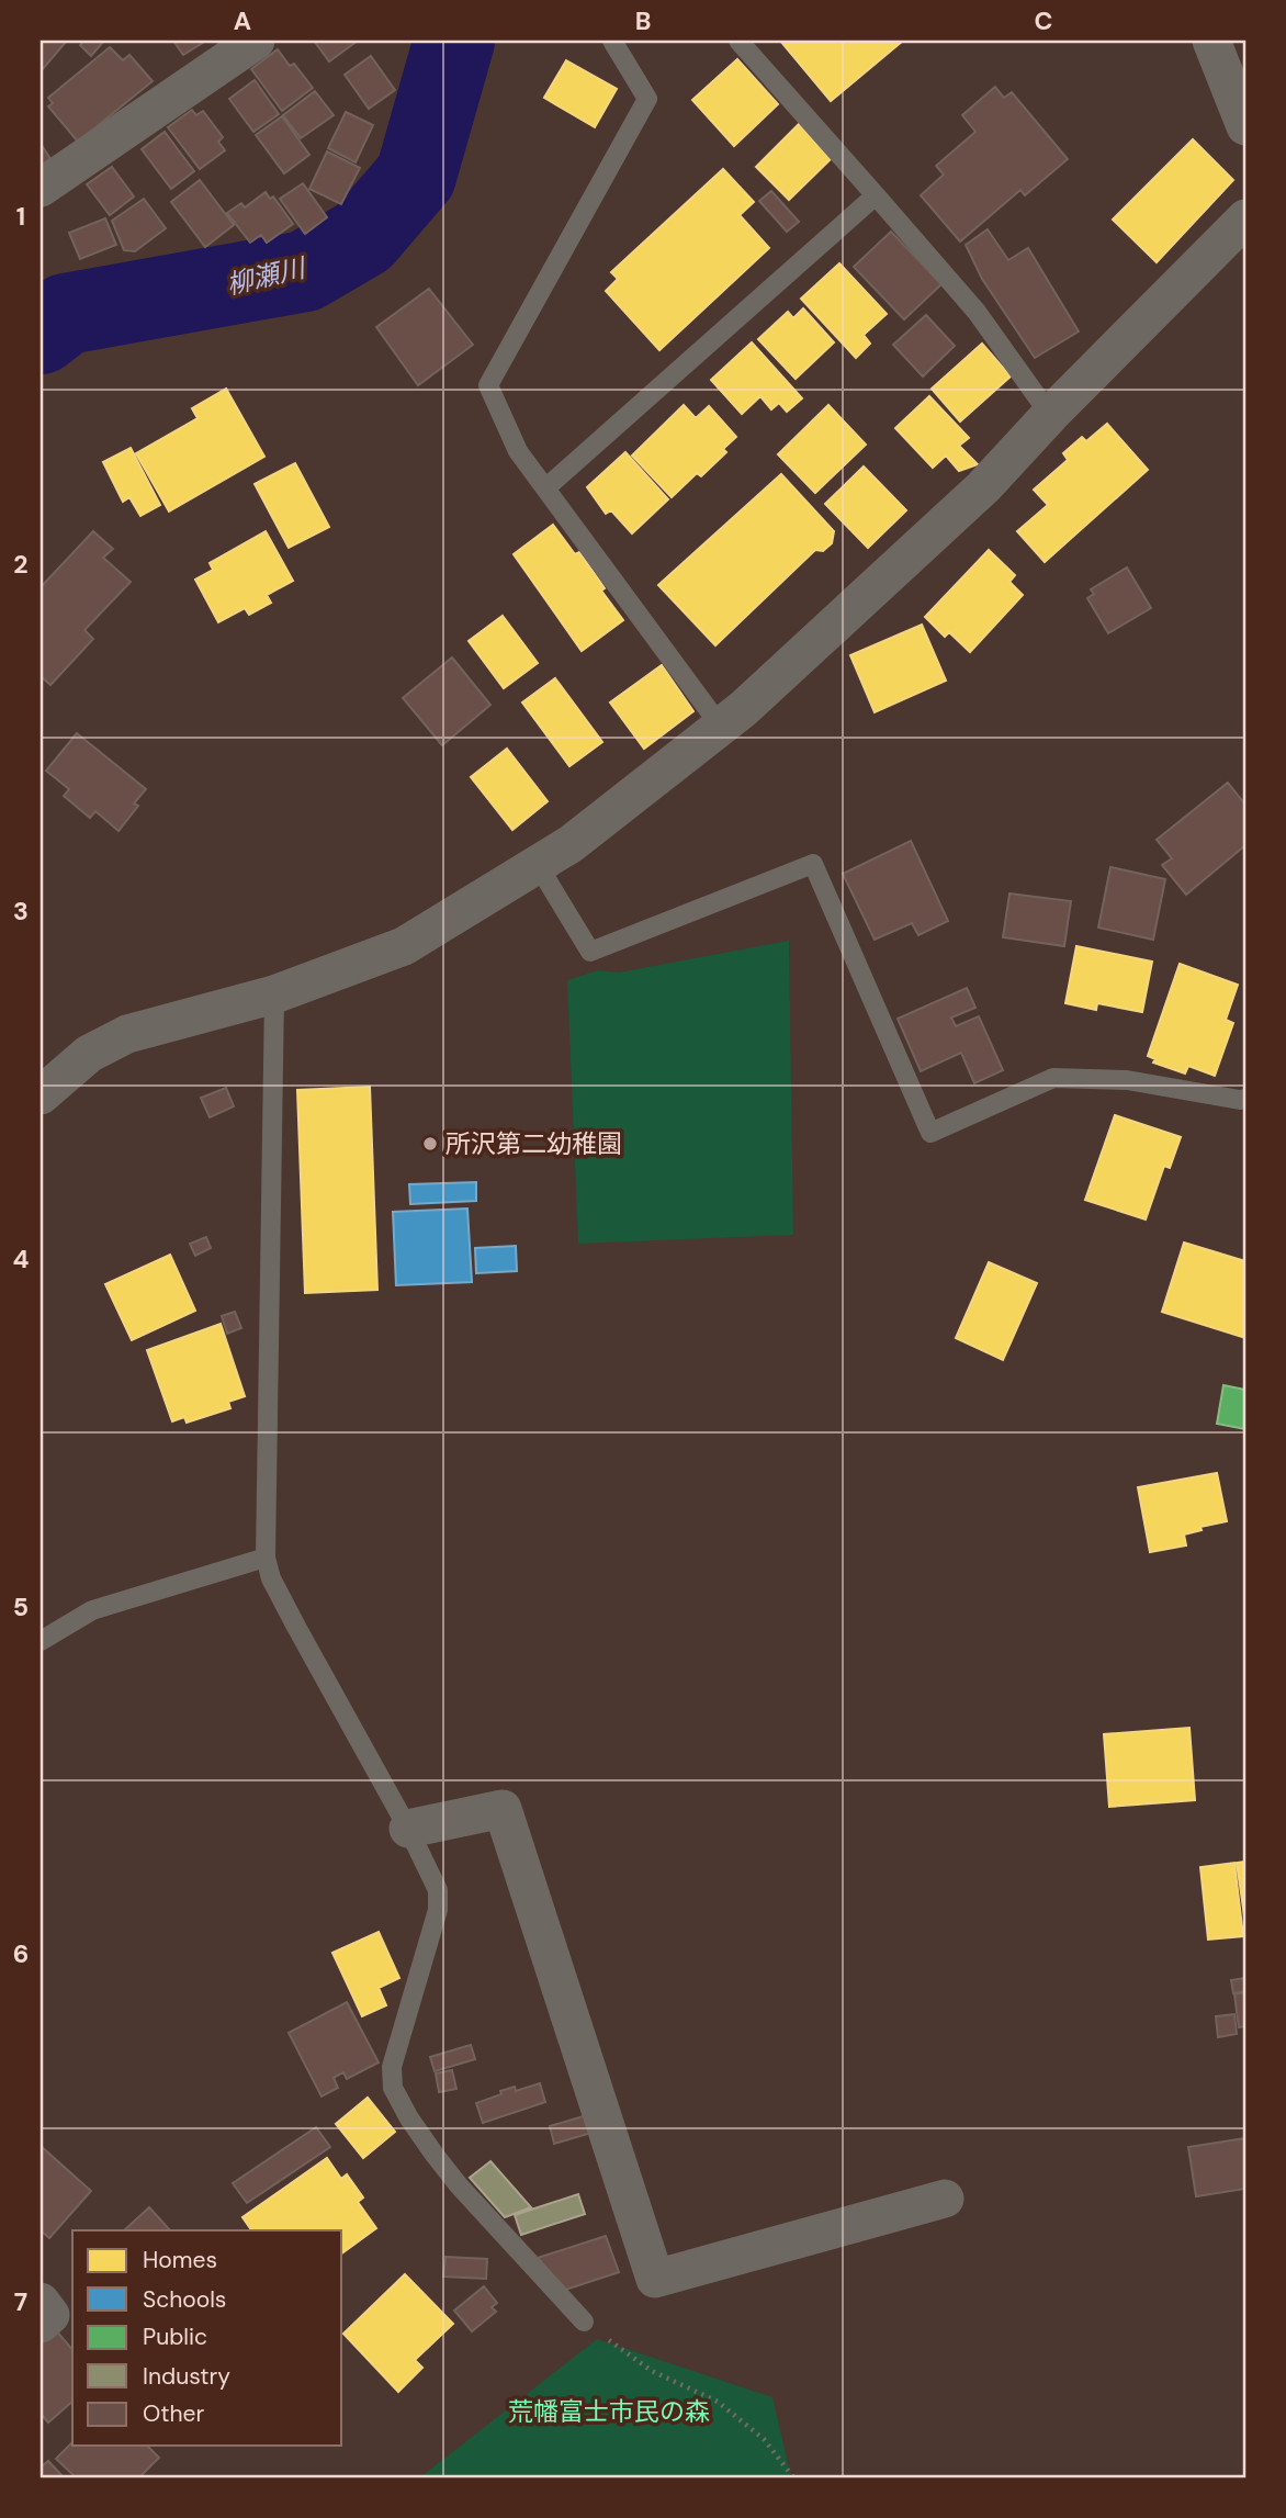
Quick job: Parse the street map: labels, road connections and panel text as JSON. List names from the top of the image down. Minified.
{"water":["柳瀬川"],"parks":["荒幡富士市民の森"],"places":["所沢第二幼稚園"],"legend":["Homes","Schools","Public","Industry","Other"],"grid":{"columns":["A","B","C"],"rows":["1","2","3","4","5","6","7"]}}
